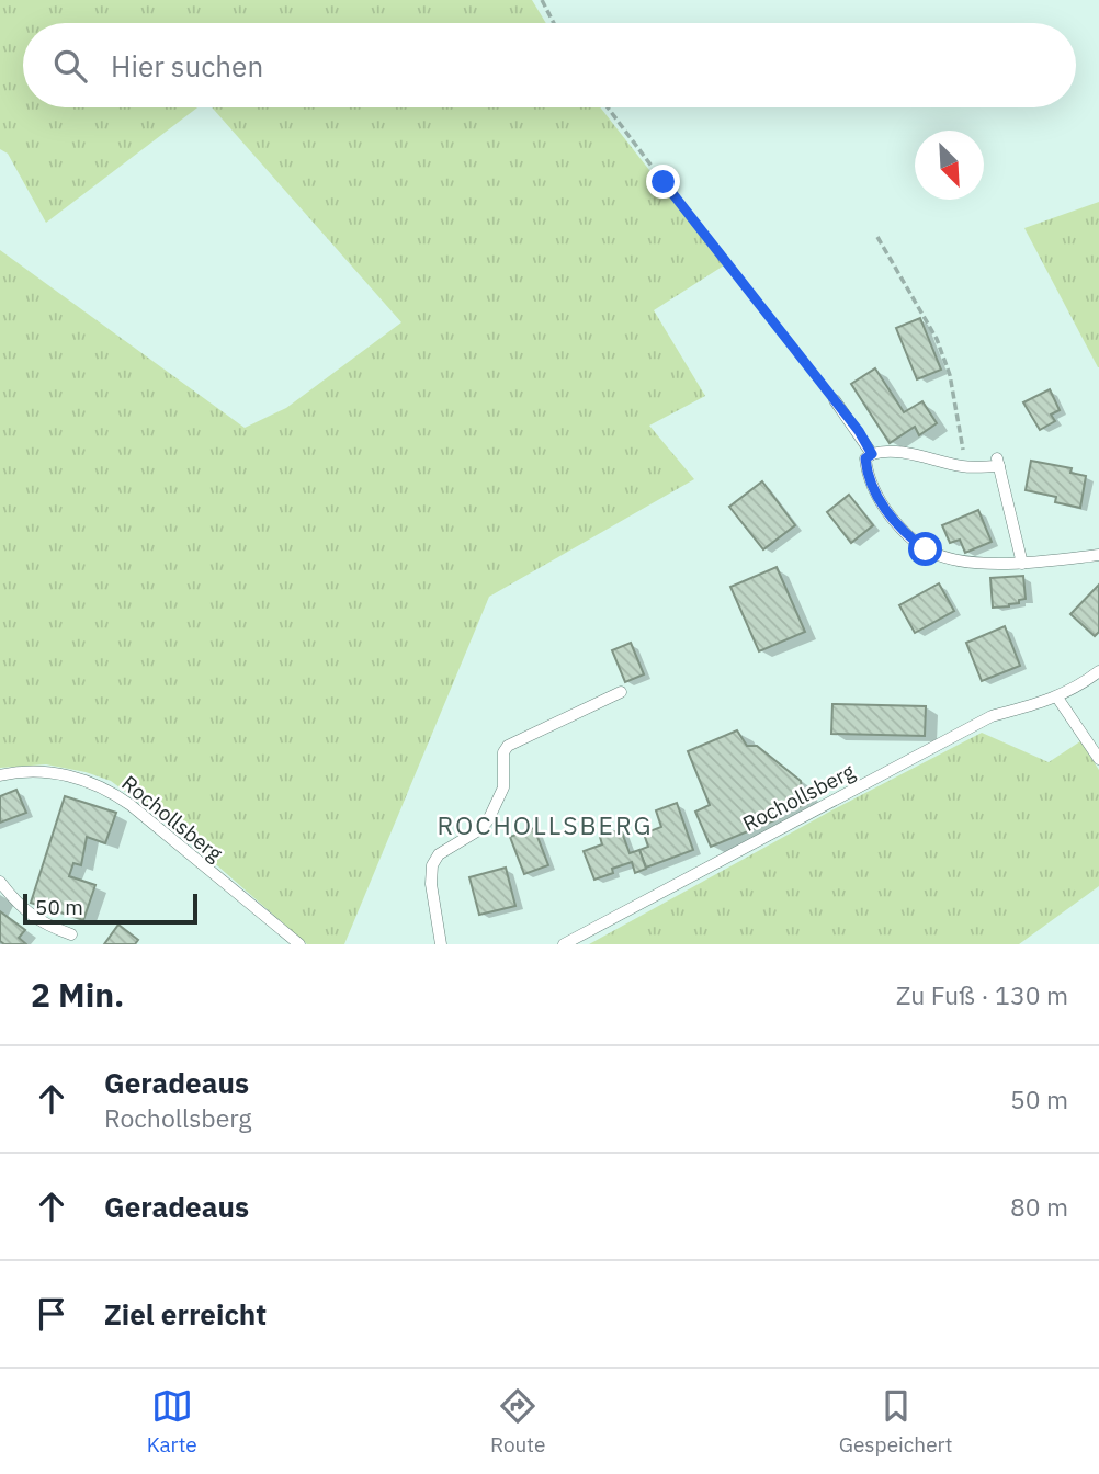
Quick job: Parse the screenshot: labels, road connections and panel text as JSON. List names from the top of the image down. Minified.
{"streets":{"lane":["Rochollsberg"]},"districts":["ROCHOLLSBERG"],"scale_bar":"50 m","north":"bottom right","page":{"search":"Hier suchen","scale":"50 m","heading":["2 Min.","Zu Fuß · 130 m"],"list":[["Geradeaus","Rochollsberg","50 m"],["Geradeaus","80 m"],"Ziel erreicht"],"nav":["Karte","Route","Gespeichert"]}}
